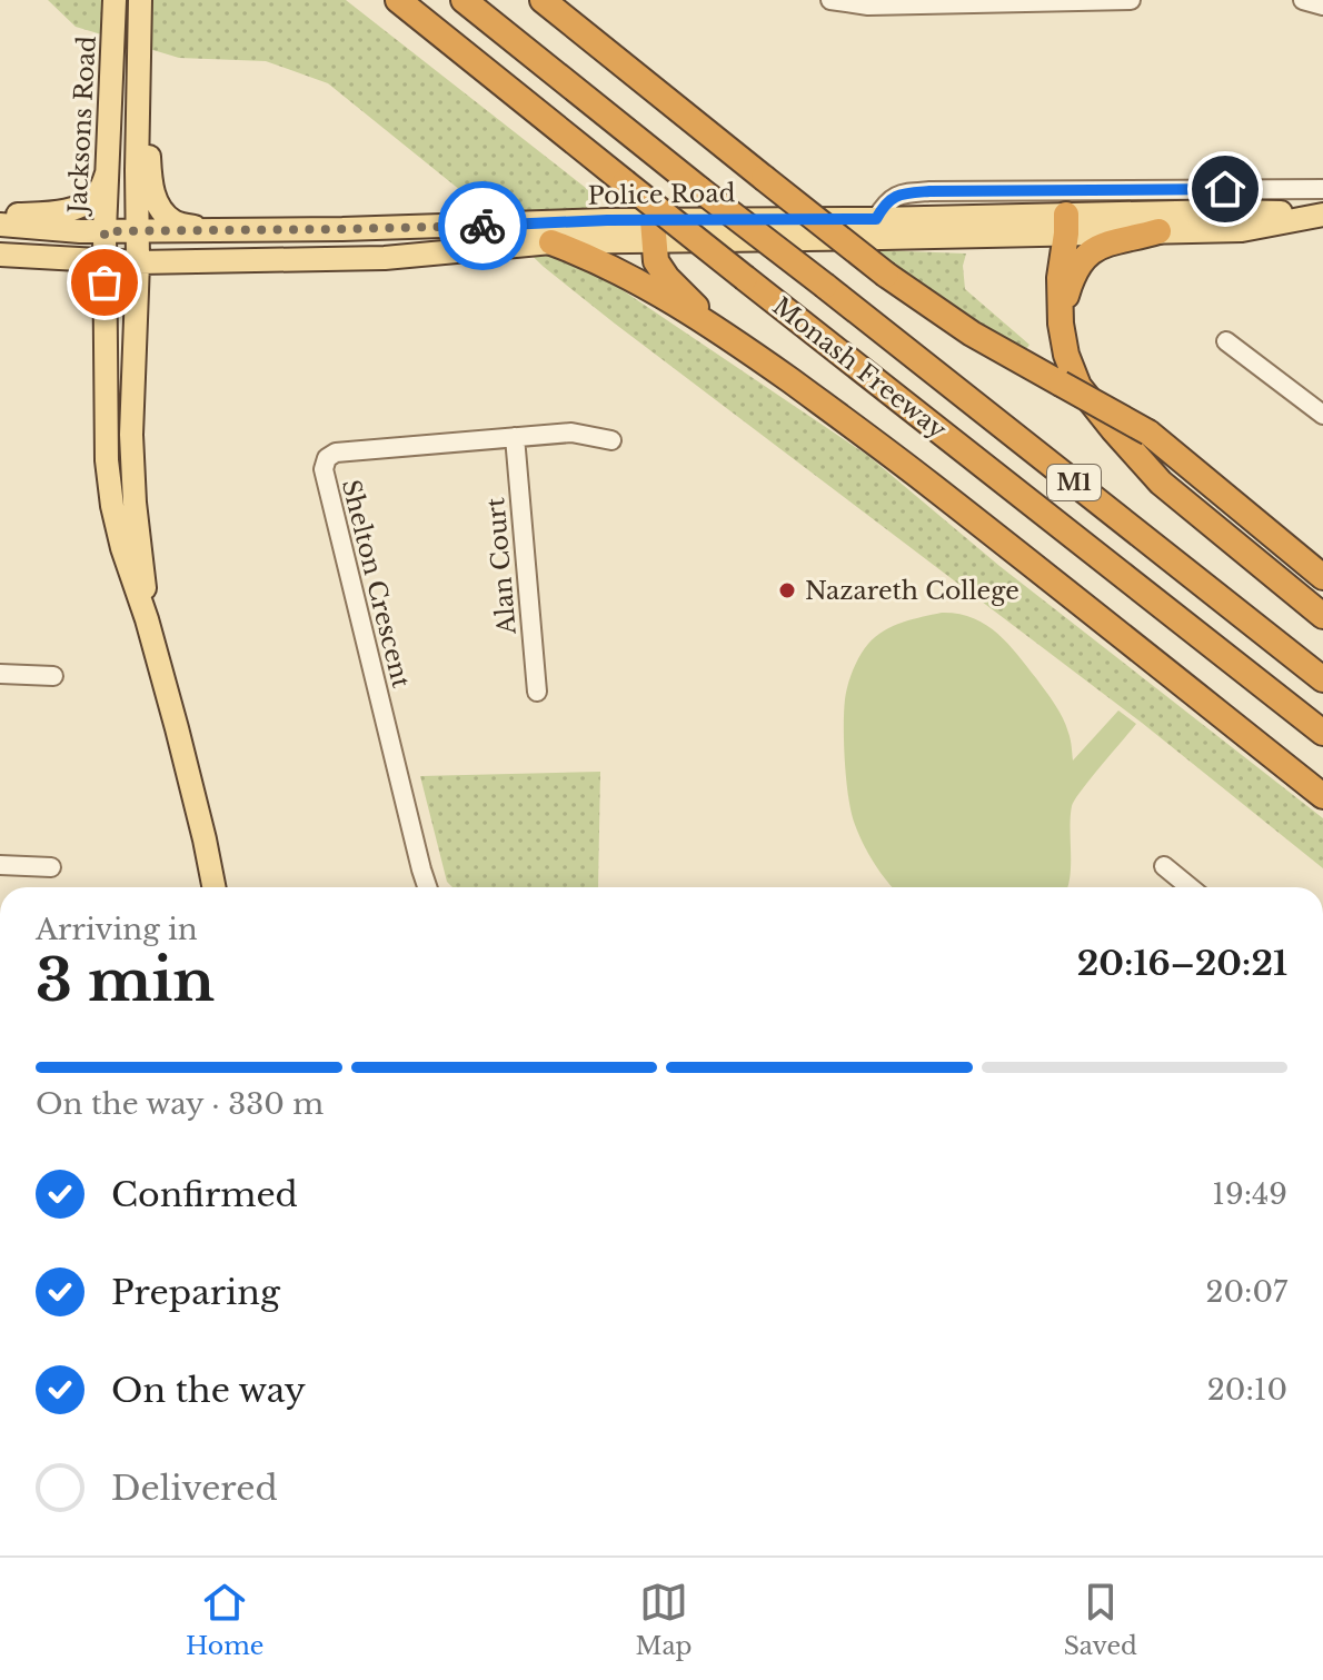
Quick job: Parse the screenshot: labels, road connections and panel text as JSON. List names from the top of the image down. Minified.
{"streets":{"highway":["Monash Freeway","M1"],"main road":["Jacksons Road","Police Road"],"street":["Alan Court","Shelton Crescent"]},"crossings":[["Jacksons Road","Police Road"],["Alan Court","Shelton Crescent"]],"places":["Nazareth College"],"page":{"heading":["3 min","Arriving in","20:16–20:21"],"bar":"On the way · 330 m","list":[["Confirmed","19:49"],["Preparing","20:07"],["On the way","20:10"],"Delivered"],"tabs":["Home","Map","Saved"]}}
